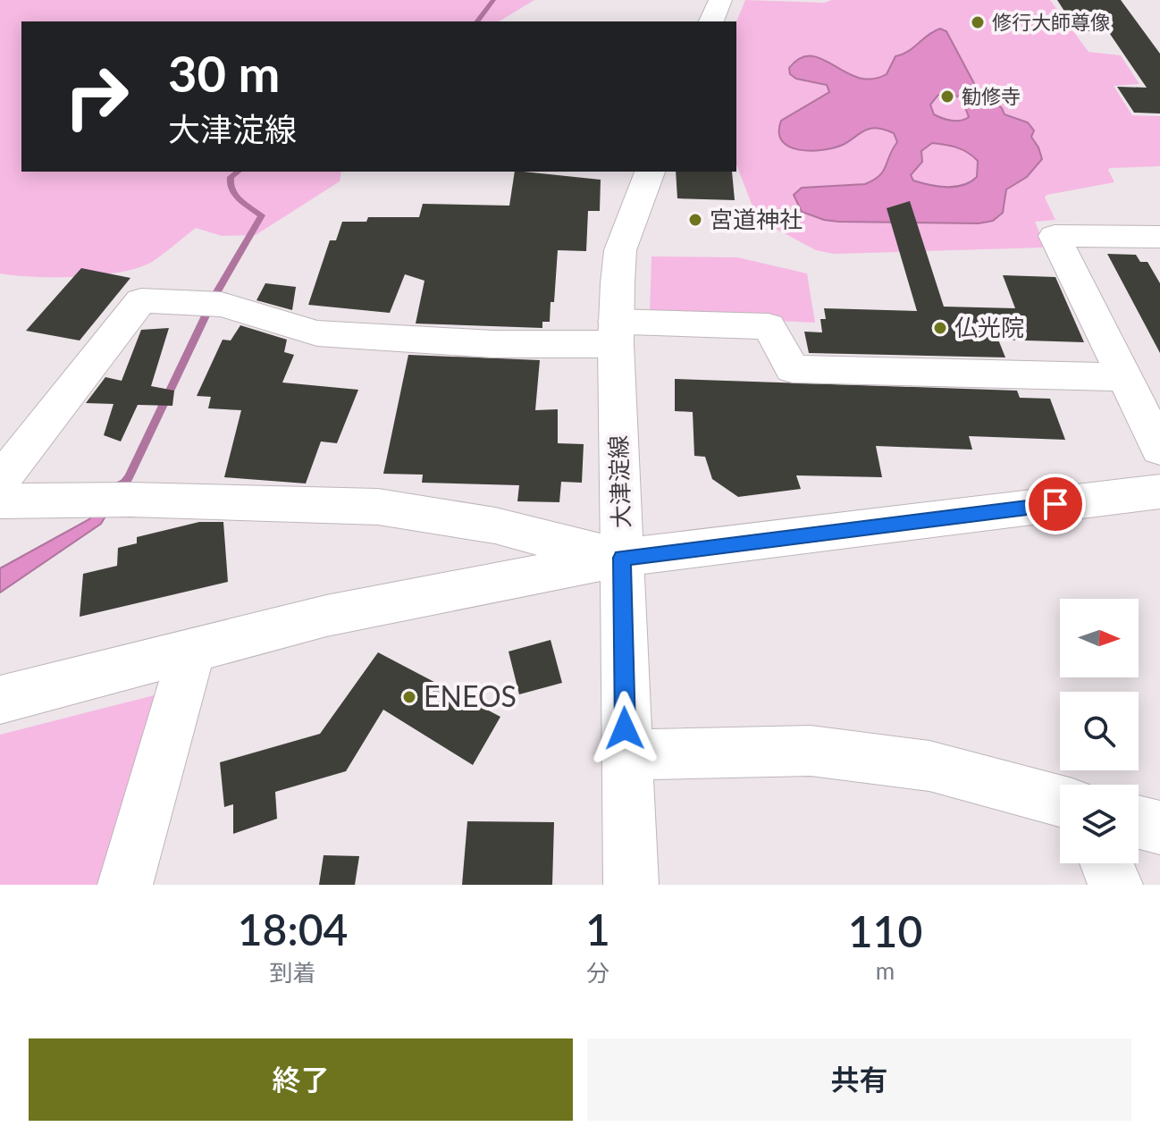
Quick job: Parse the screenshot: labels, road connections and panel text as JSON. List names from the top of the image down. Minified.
{"streets":{"street":["大津淀線"]},"places":["修行大師尊像","勧修寺","宮道神社","仏光院","ENEOS"],"north":"right","page":{"turn":["30 m","大津淀線"],"eta":["18:04","到着","1","分","110","m"],"buttons":["終了","共有"]}}
